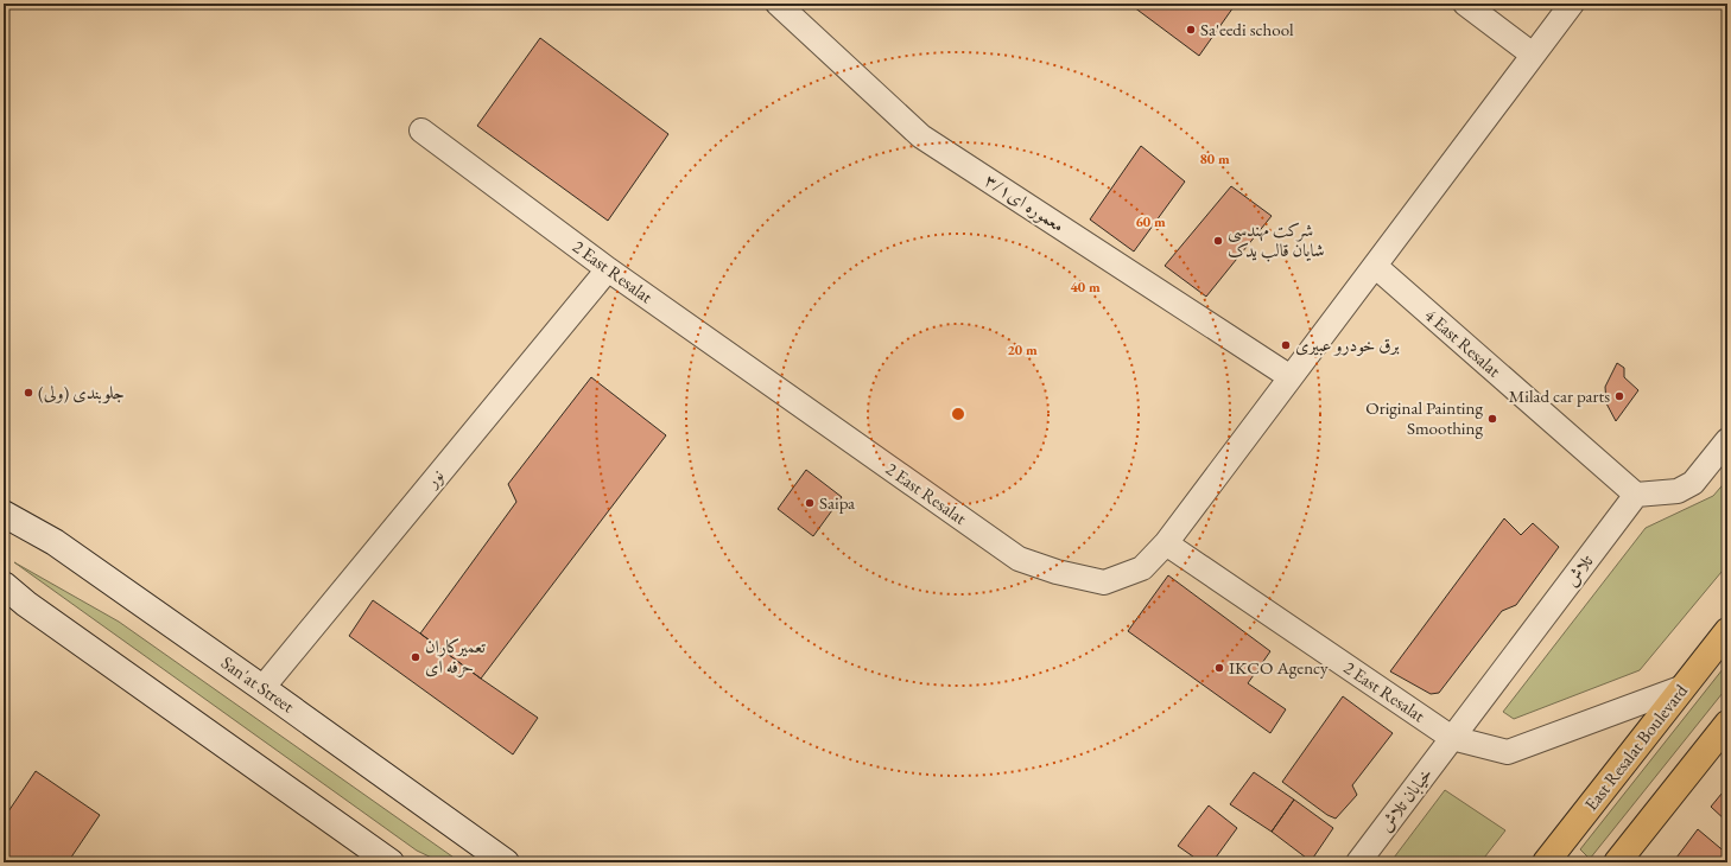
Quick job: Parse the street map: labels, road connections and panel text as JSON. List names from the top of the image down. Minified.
{"streets":{"main road":["San'at Street","East Resalat Boulevard"],"street":["معموره ای۳/۱","2 East Resalat","4 East Resalat","نور","تلاش","خیابان تلاش"]},"crossings":[["2 East Resalat","نور"],["2 East Resalat","تلاش"],["2 East Resalat","East Resalat Boulevard"],["2 East Resalat","خیابان تلاش"],["4 East Resalat","تلاش"],["نور","San'at Street"],["تلاش","خیابان تلاش"]],"places":["Sa'eedi school","شرکت مهندسی شایان قالب یدک","برق خودرو عبیری","جلوبندی (ولی)","Milad car parts","Original Painting Smoothing","Saipa","تعمیرکاران حرفه ای","IKCO Agency"],"rings":["80 m","60 m","40 m","20 m"]}
